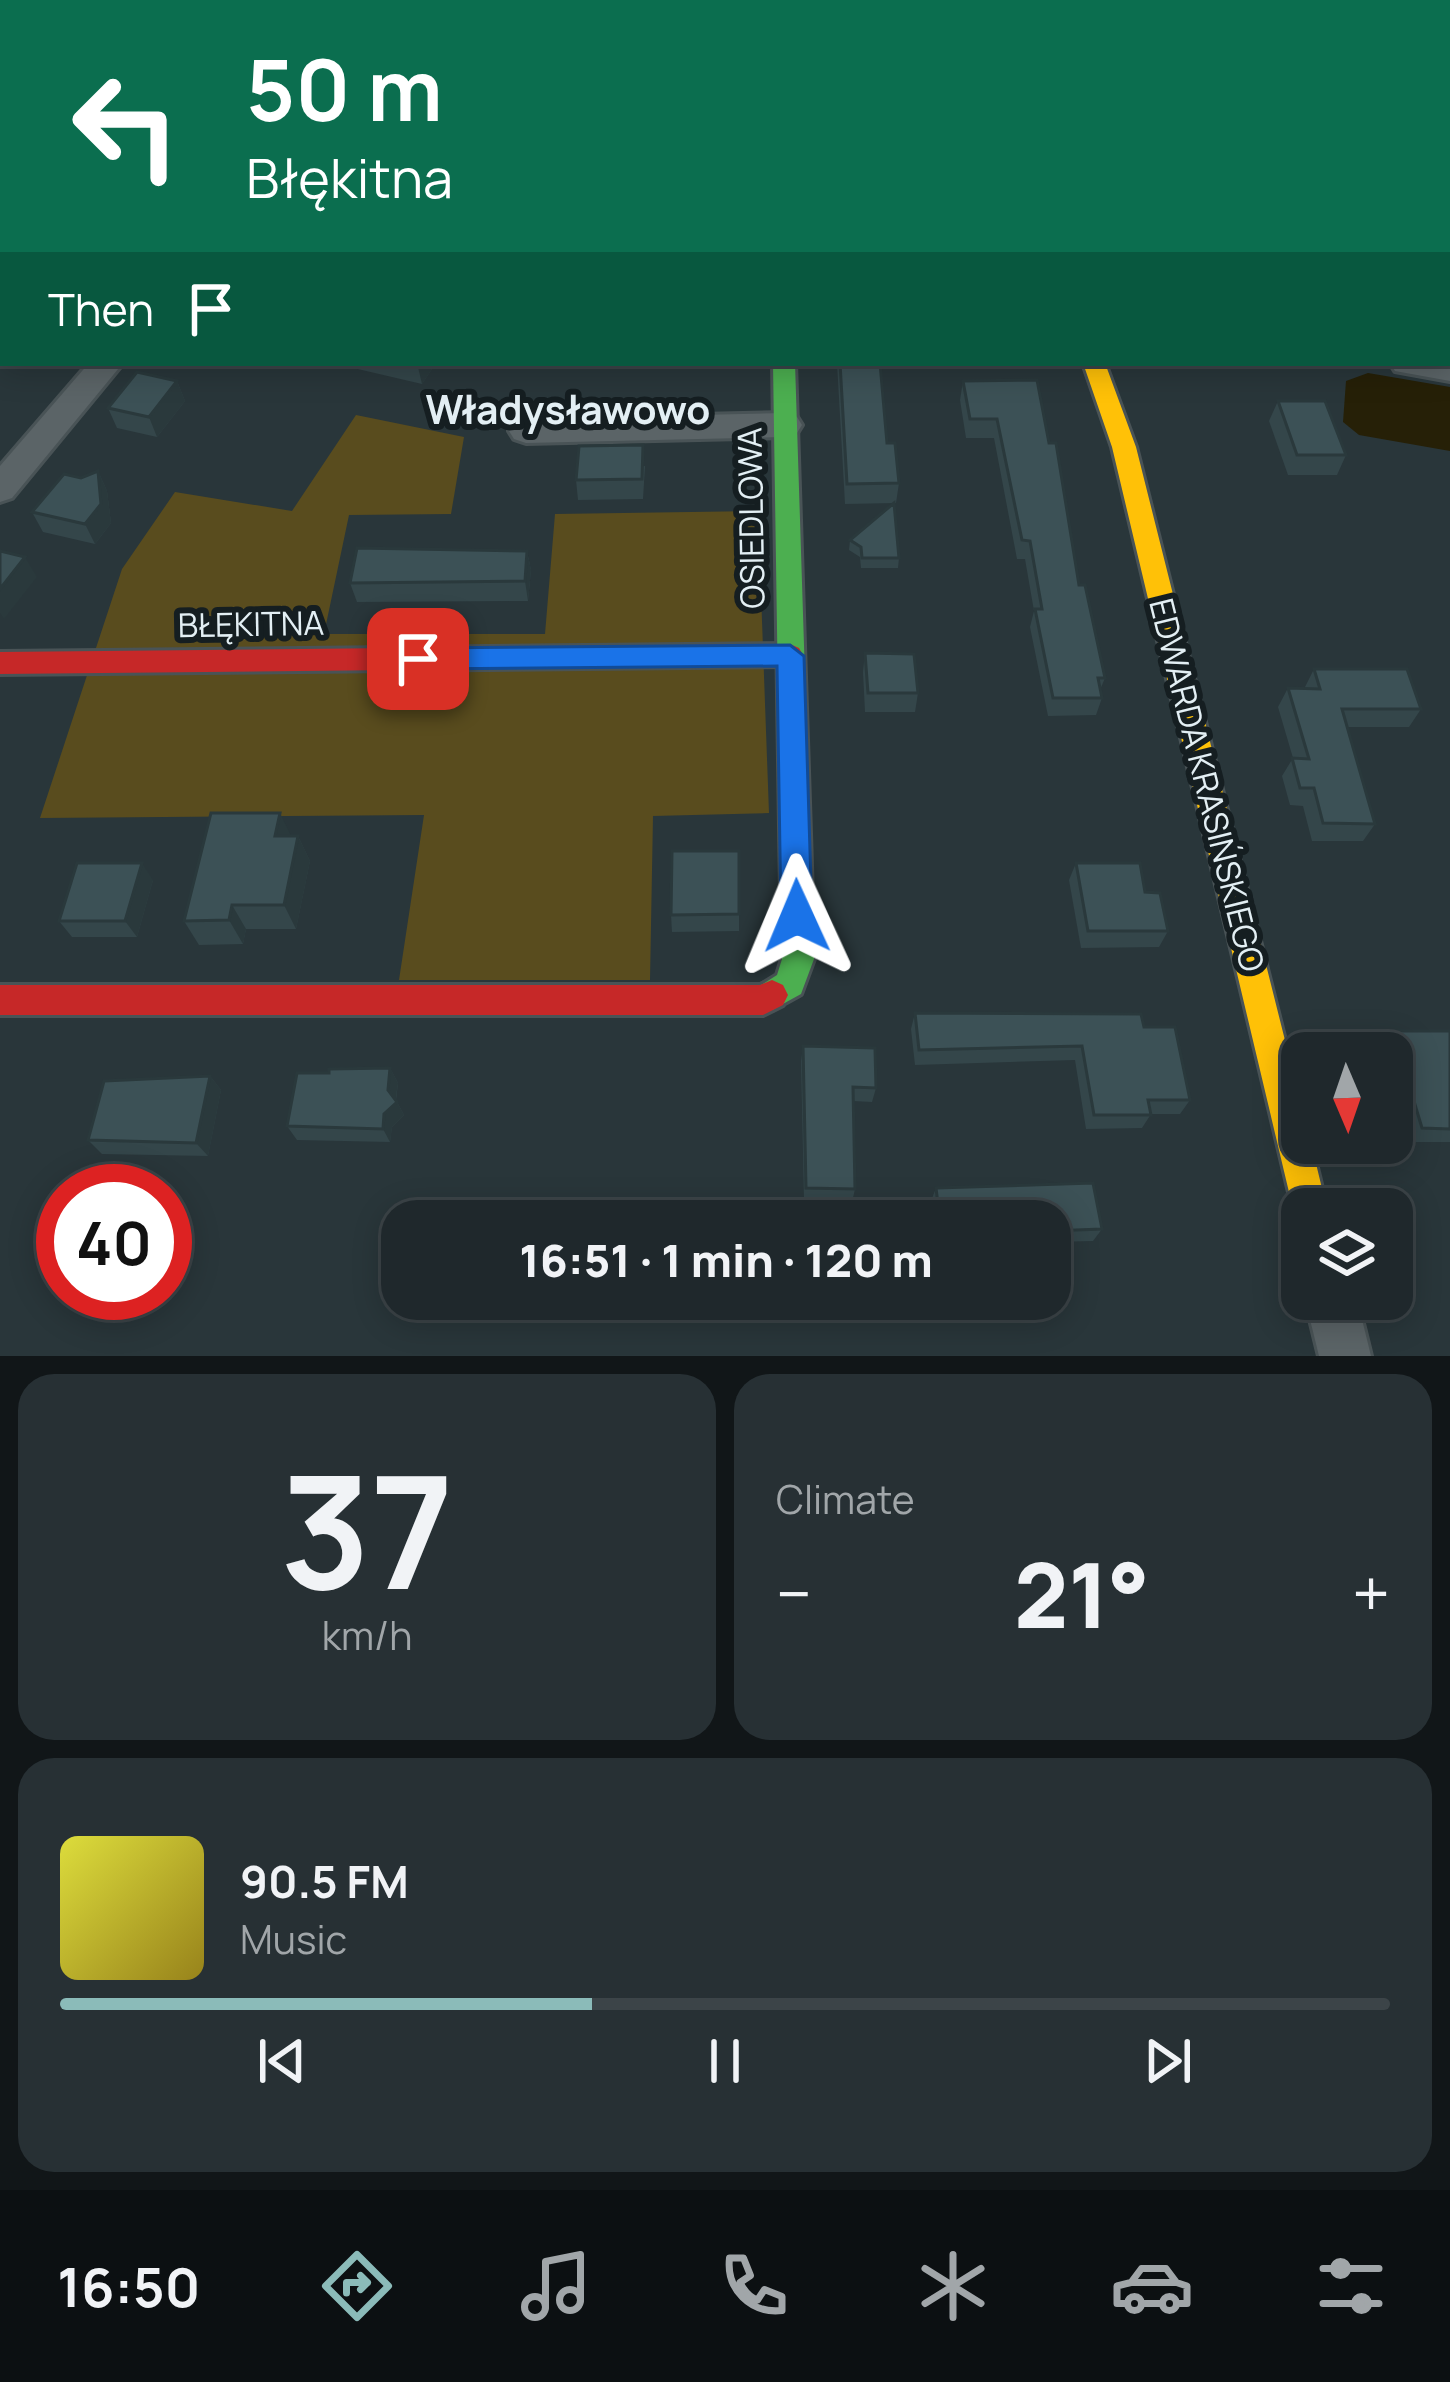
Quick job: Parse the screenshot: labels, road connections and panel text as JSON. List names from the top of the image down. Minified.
{"streets":{"street":["OSIEDLOWA","BŁĘKITNA","EDWARDA KRASIŃSKIEGO"]},"crossings":[["OSIEDLOWA","BŁĘKITNA"]],"districts":["Władysławowo"],"north":"bottom","page":{"turn":["50 m","Błękitna"],"then":"Then","limit":"40","trip":"16:51 · 1 min · 120 m","tile":[["37","km/h"],"Climate"],"heat":["−","21°","+"],"song":["90.5 FM","Music"],"tabs":"16:50"}}
